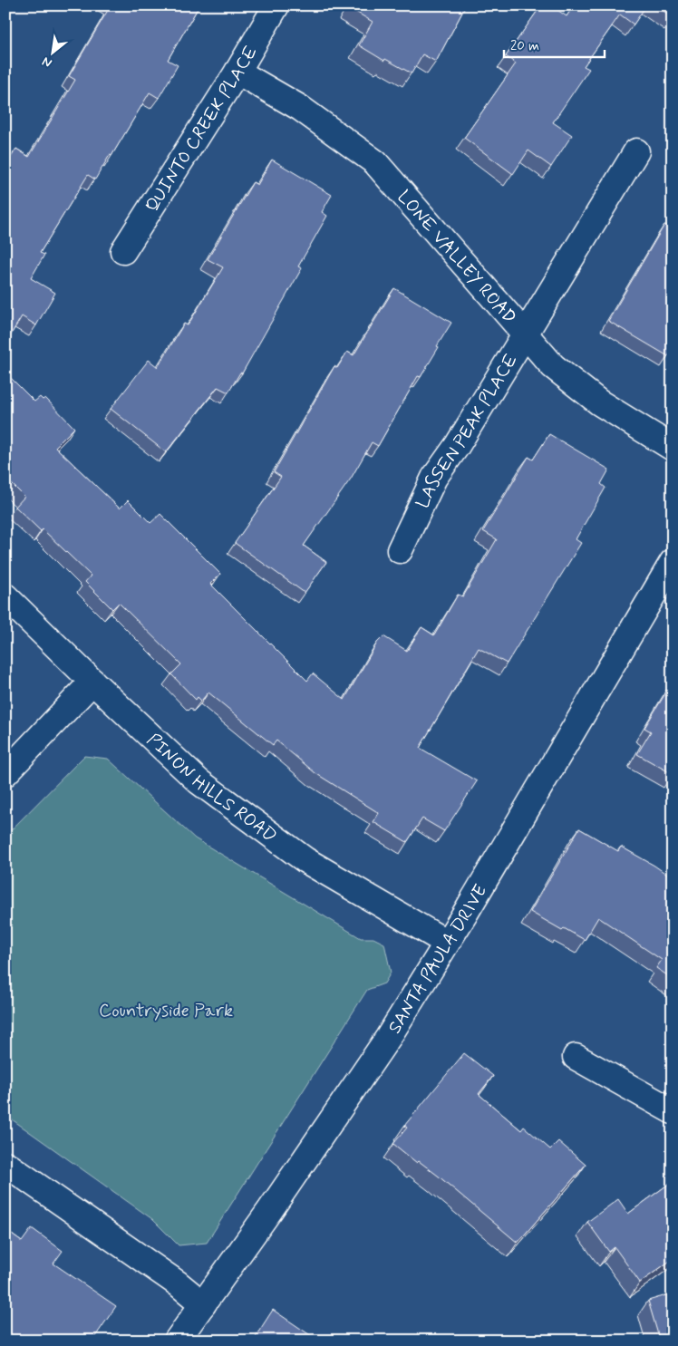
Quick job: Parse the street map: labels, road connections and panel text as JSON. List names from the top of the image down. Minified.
{"streets":{"street":["QUINTO CREEK PLACE","LONE VALLEY ROAD","LASSEN PEAK PLACE","PINON HILLS ROAD","SANTA PAULA DRIVE"]},"crossings":[["QUINTO CREEK PLACE","LONE VALLEY ROAD"],["LONE VALLEY ROAD","LASSEN PEAK PLACE"],["PINON HILLS ROAD","SANTA PAULA DRIVE"]],"parks":["Countryside Park"],"scale_bar":"20 m","north":"bottom left"}
